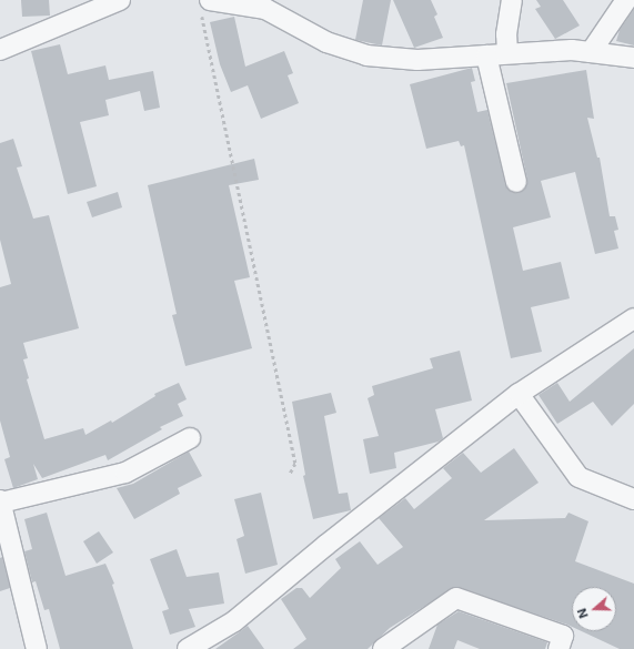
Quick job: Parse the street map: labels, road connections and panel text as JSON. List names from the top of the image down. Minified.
{"north":"left"}
